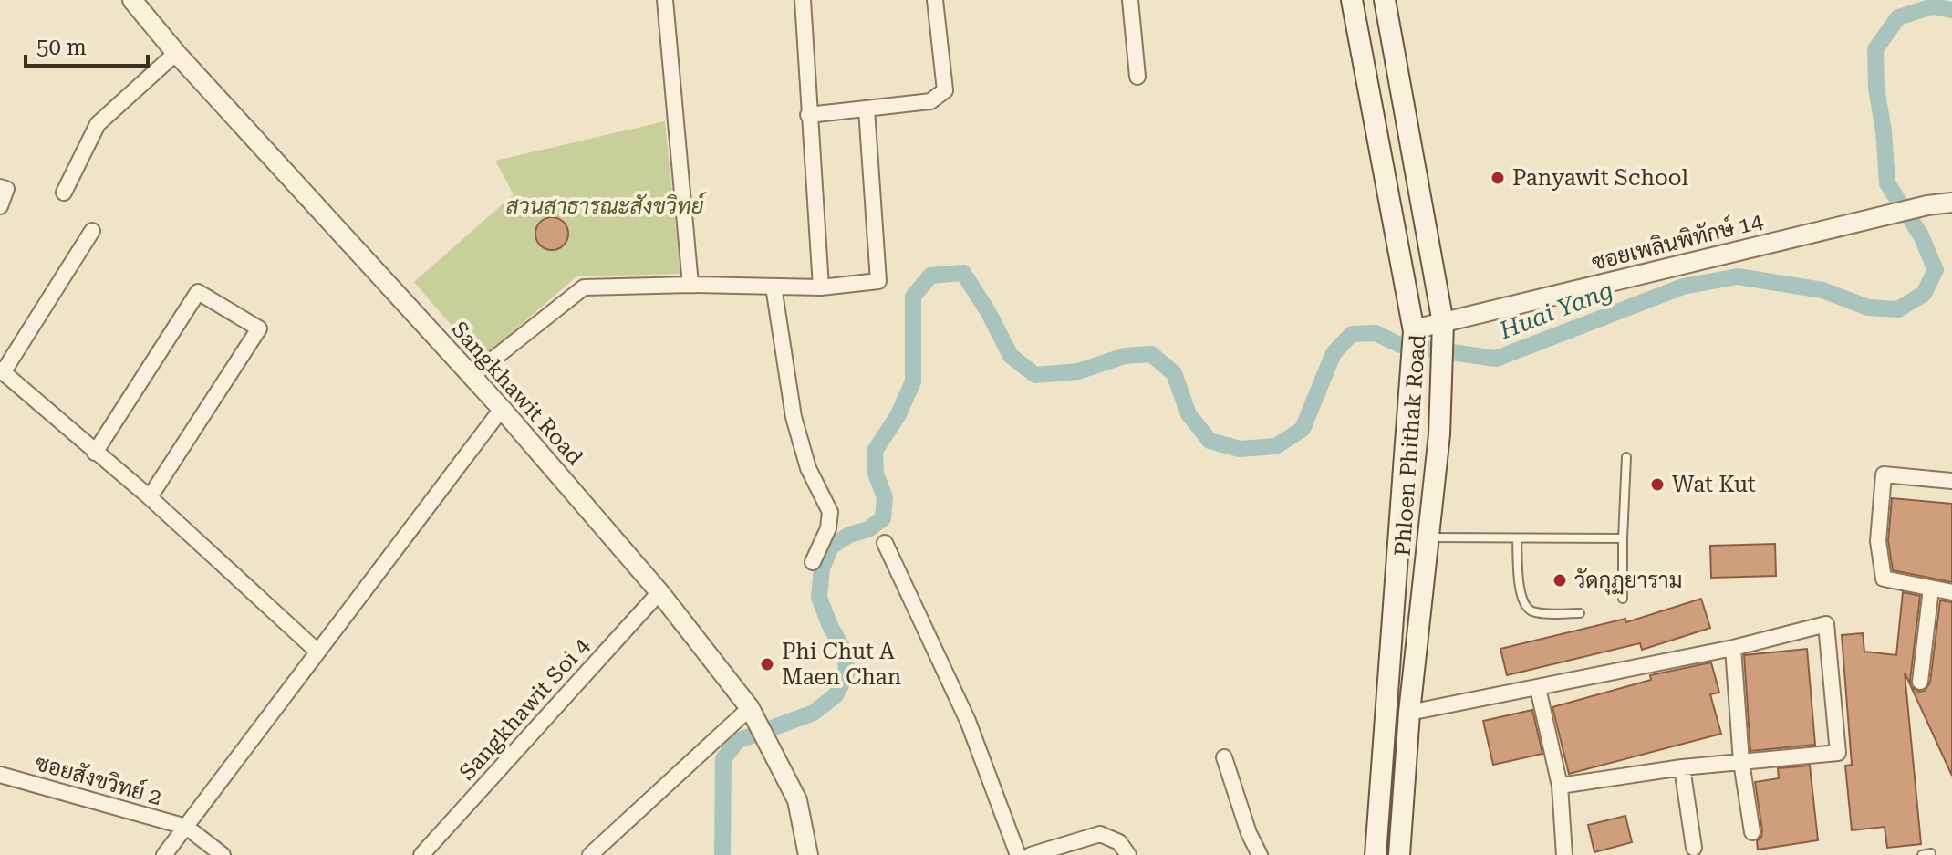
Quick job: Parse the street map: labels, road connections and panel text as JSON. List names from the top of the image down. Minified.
{"streets":{"main road":["Phloen Phithak Road"],"street":["ซอยเพลินพิทักษ์ 14","Sangkhawit Road","Sangkhawit Soi 4","ซอยสังขวิทย์ 2"]},"crossings":[["ซอยเพลินพิทักษ์ 14","Phloen Phithak Road"],["Sangkhawit Road","Sangkhawit Soi 4"]],"water":["Huai Yang"],"parks":["สวนสาธารณะสังขวิทย์"],"places":["Panyawit School","Wat Kut","วัดกุฏยาราม","Phi Chut A Maen Chan"],"scale_bar":"50 m"}
